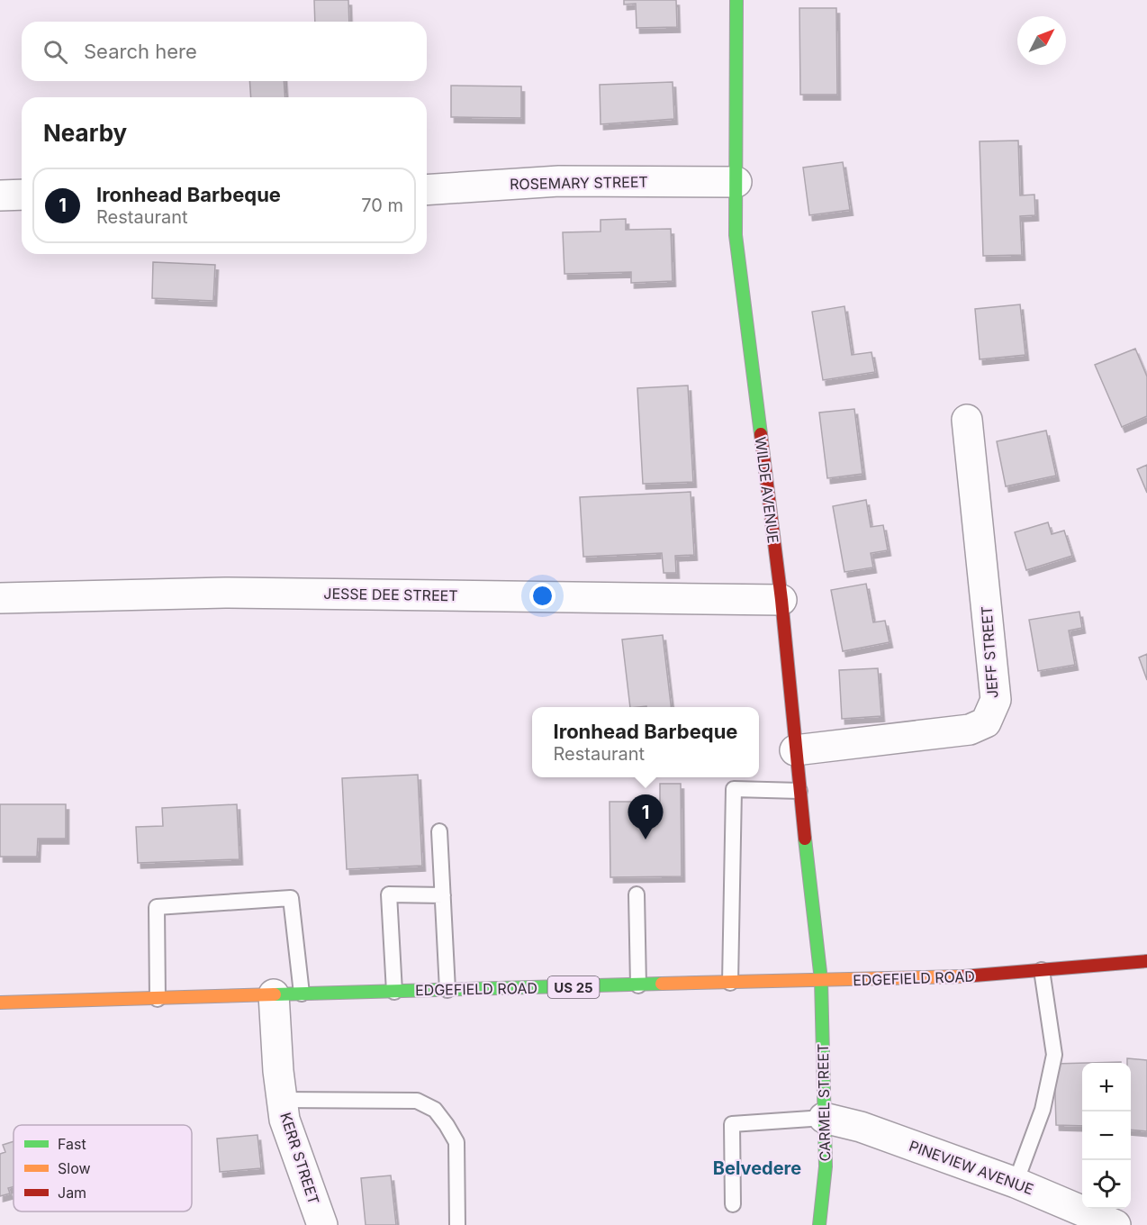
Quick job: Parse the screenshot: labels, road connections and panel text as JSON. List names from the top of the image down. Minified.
{"streets":{"street":["ROSEMARY STREET","WILDE AVENUE","JESSE DEE STREET","JEFF STREET","EDGEFIELD ROAD","US 25","CARMEL STREET","KERR STREET","PINEVIEW AVENUE"]},"crossings":[["ROSEMARY STREET","WILDE AVENUE"],["WILDE AVENUE","JESSE DEE STREET"],["WILDE AVENUE","JEFF STREET"],["WILDE AVENUE","EDGEFIELD ROAD"],["WILDE AVENUE","CARMEL STREET"],["EDGEFIELD ROAD","CARMEL STREET"],["EDGEFIELD ROAD","KERR STREET"],["CARMEL STREET","PINEVIEW AVENUE"]],"districts":["Belvedere"],"legend":["Fast","Slow","Jam"],"north":"top right","page":{"search":"Search here","heading":"Nearby","list":[{"mark":"1","name":"Ironhead Barbeque","note":"Restaurant","value":"70 m"}],"popup":["Ironhead Barbeque","Restaurant"],"pins":"1","map_buttons":["+","−"]}}
